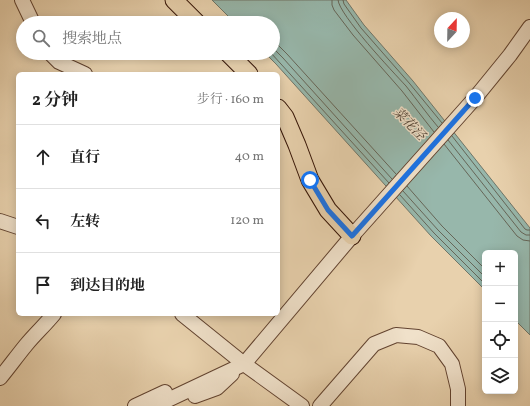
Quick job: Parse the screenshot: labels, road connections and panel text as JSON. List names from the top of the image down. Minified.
{"water":["菜花泾"],"north":"top","page":{"search":"搜索地点","heading":["2 分钟","步行 · 160 m"],"list":[["直行","40 m"],["左转","120 m"],"到达目的地"],"map_buttons":["+","−"]}}
